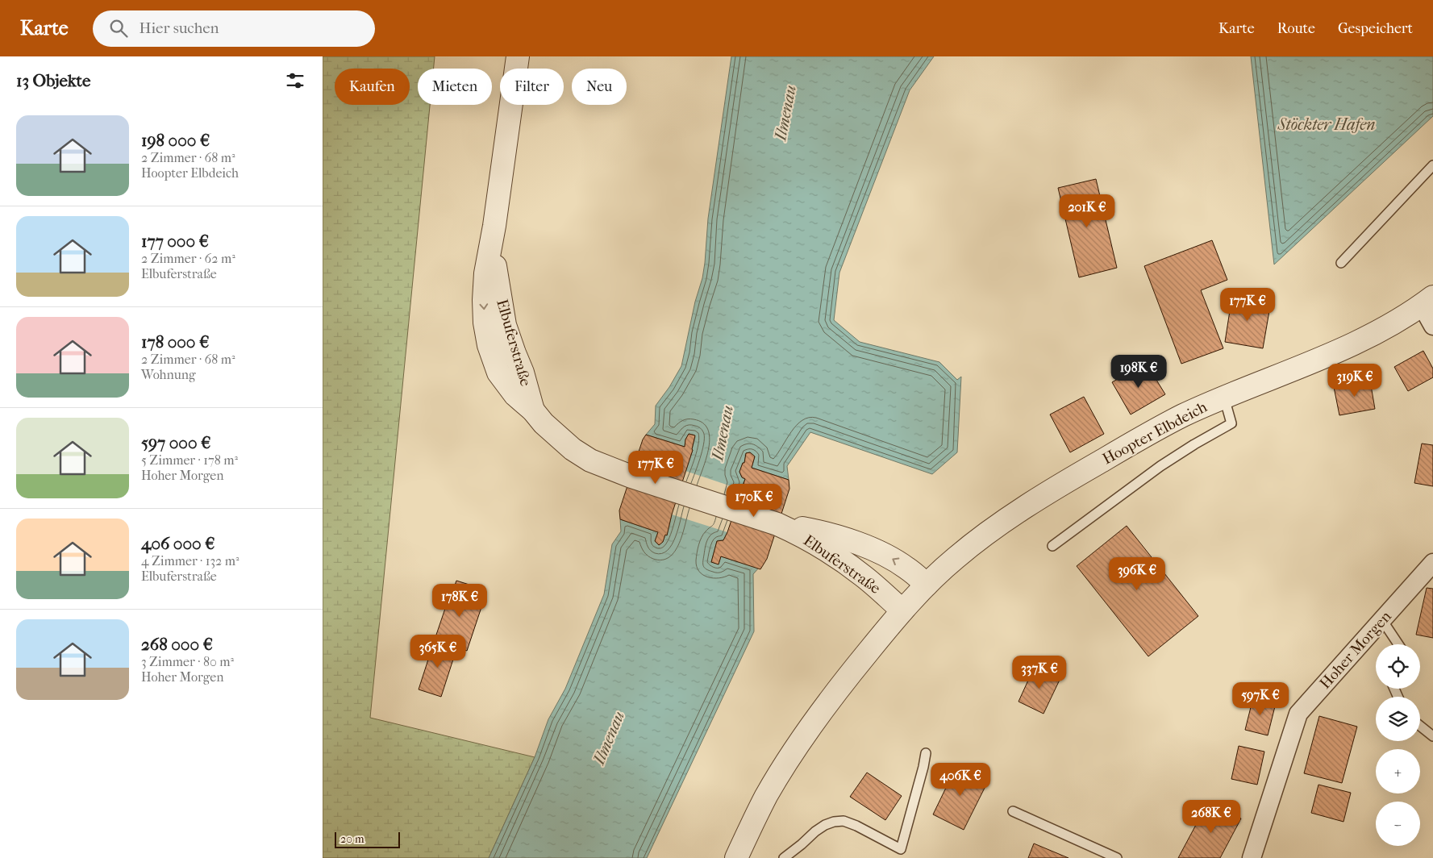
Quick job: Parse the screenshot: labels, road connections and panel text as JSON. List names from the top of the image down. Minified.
{"streets":{"street":["Elbuferstraße","Hoopter Elbdeich","Hoher Morgen"]},"crossings":[["Elbuferstraße","Hoopter Elbdeich"]],"water":["Ilmenau","Stöckter Hafen"],"scale_bar":"20 m","page":{"header":"Karte","search":"Hier suchen","nav":["Karte","Route","Gespeichert"],"heading":"13 Objekte","chip":["Kaufen","Mieten","Filter","Neu"],"list":[{"name":"198 000 €","note":"2 Zimmer · 68 m² · Hoopter Elbdeich"},{"name":"177 000 €","note":"2 Zimmer · 62 m² · Elbuferstraße"},{"name":"178 000 €","note":"2 Zimmer · 68 m² · Wohnung"},{"name":"597 000 €","note":"5 Zimmer · 178 m² · Hoher Morgen"},{"name":"406 000 €","note":"4 Zimmer · 132 m² · Elbuferstraße"},{"name":"268 000 €","note":"3 Zimmer · 80 m² · Hoher Morgen"}],"price":["201K €","177K €","198K €","319K €","177K €","170K €","396K €","178K €","365K €","337K €","597K €","406K €","268K €"],"map_buttons":["+","−"],"scale":"20 m"}}
